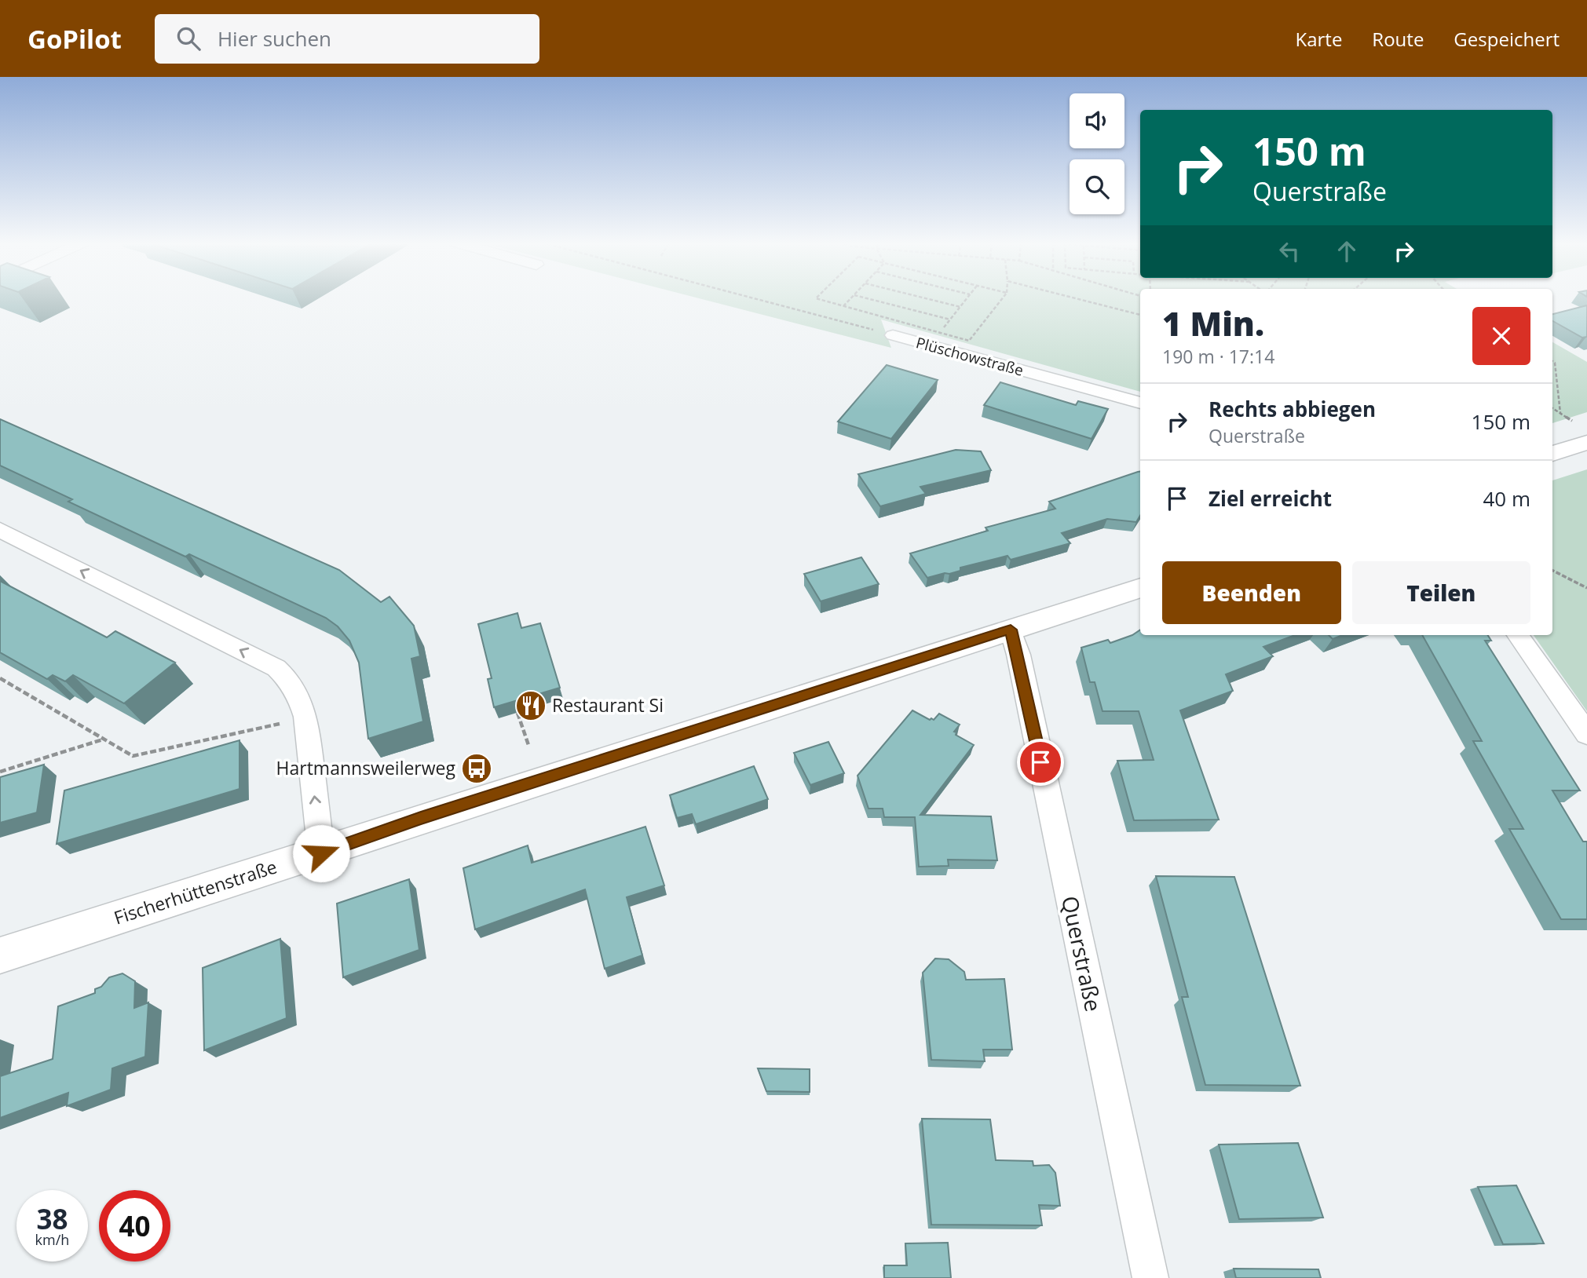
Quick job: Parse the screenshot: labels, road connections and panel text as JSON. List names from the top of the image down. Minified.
{"streets":{"street":["Plüschowstraße","Fischerhüttenstraße","Querstraße"]},"crossings":[["Fischerhüttenstraße","Querstraße"]],"places":{"restaurant":["Restaurant Si"],"bus stop":["Hartmannsweilerweg"]},"page":{"header":"GoPilot","search":"Hier suchen","nav":["Karte","Route","Gespeichert"],"turn":["150 m","Querstraße"],"heading":["1 Min.","190 m · 17:14"],"list":[{"name":"Rechts abbiegen","note":"Querstraße","value":"150 m"},{"name":"Ziel erreicht","value":"40 m"}],"buttons":["Beenden","Teilen"],"speed":"38 km/h","limit":"40"}}
